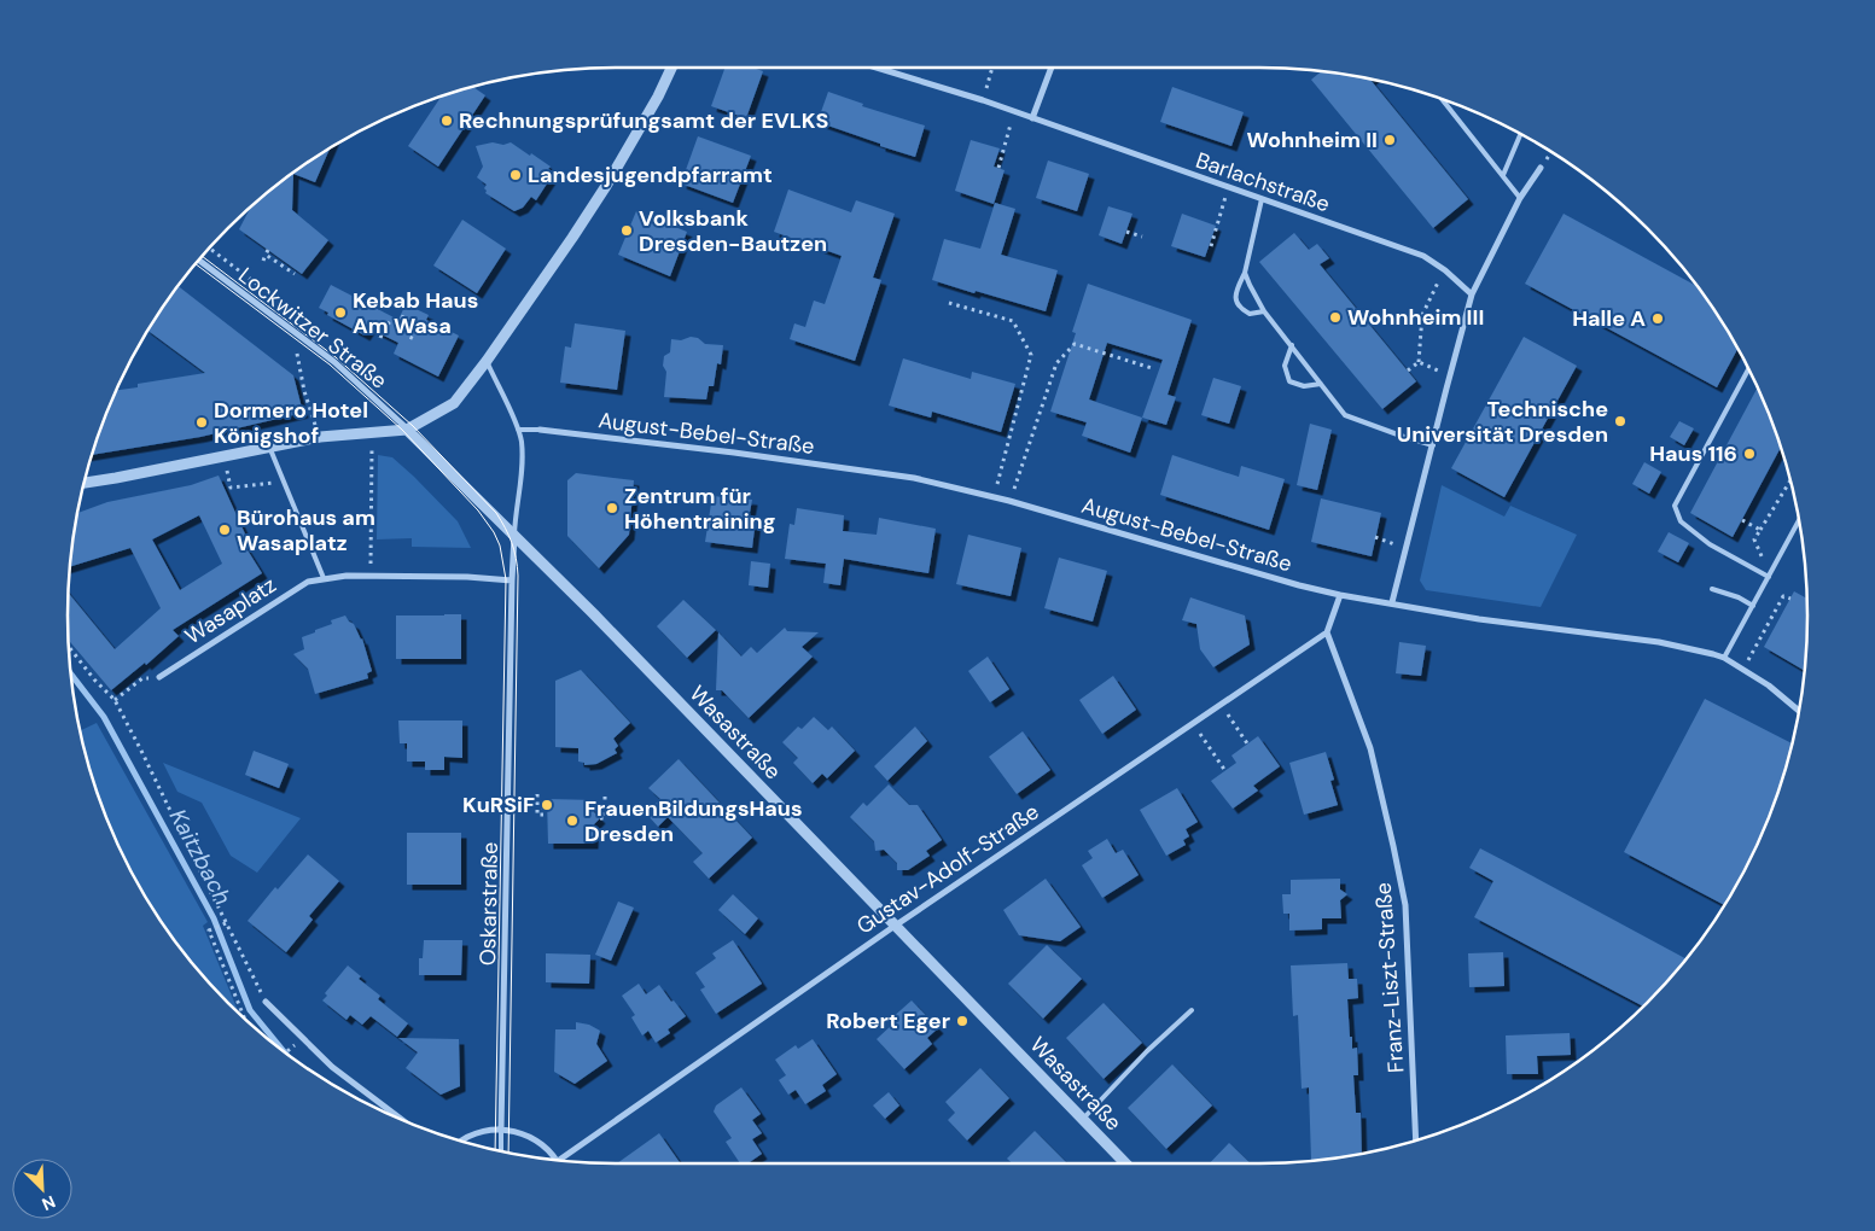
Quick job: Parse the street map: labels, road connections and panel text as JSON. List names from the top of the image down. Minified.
{"streets":{"street":["Barlachstraße","Lockwitzer Straße","August-Bebel-Straße","Wasaplatz","Wasastraße","Gustav-Adolf-Straße","Oskarstraße","Franz-Liszt-Straße"]},"crossings":[["Lockwitzer Straße","Wasastraße"],["Wasaplatz","Oskarstraße"],["Wasastraße","Gustav-Adolf-Straße"],["Wasastraße","Oskarstraße"],["Gustav-Adolf-Straße","Franz-Liszt-Straße"]],"water":["Kaitzbach"],"places":["Rechnungsprüfungsamt der EVLKS","Wohnheim II","Landesjugendpfarramt","Volksbank Dresden-Bautzen","Kebab Haus Am Wasa","Wohnheim III","Halle A","Technische Universität Dresden","Dormero Hotel Königshof","Haus 116","Zentrum für Höhentraining","Bürohaus am Wasaplatz","KuRSiF","FrauenBildungsHaus Dresden","Robert Eger"],"north":"bottom right"}
